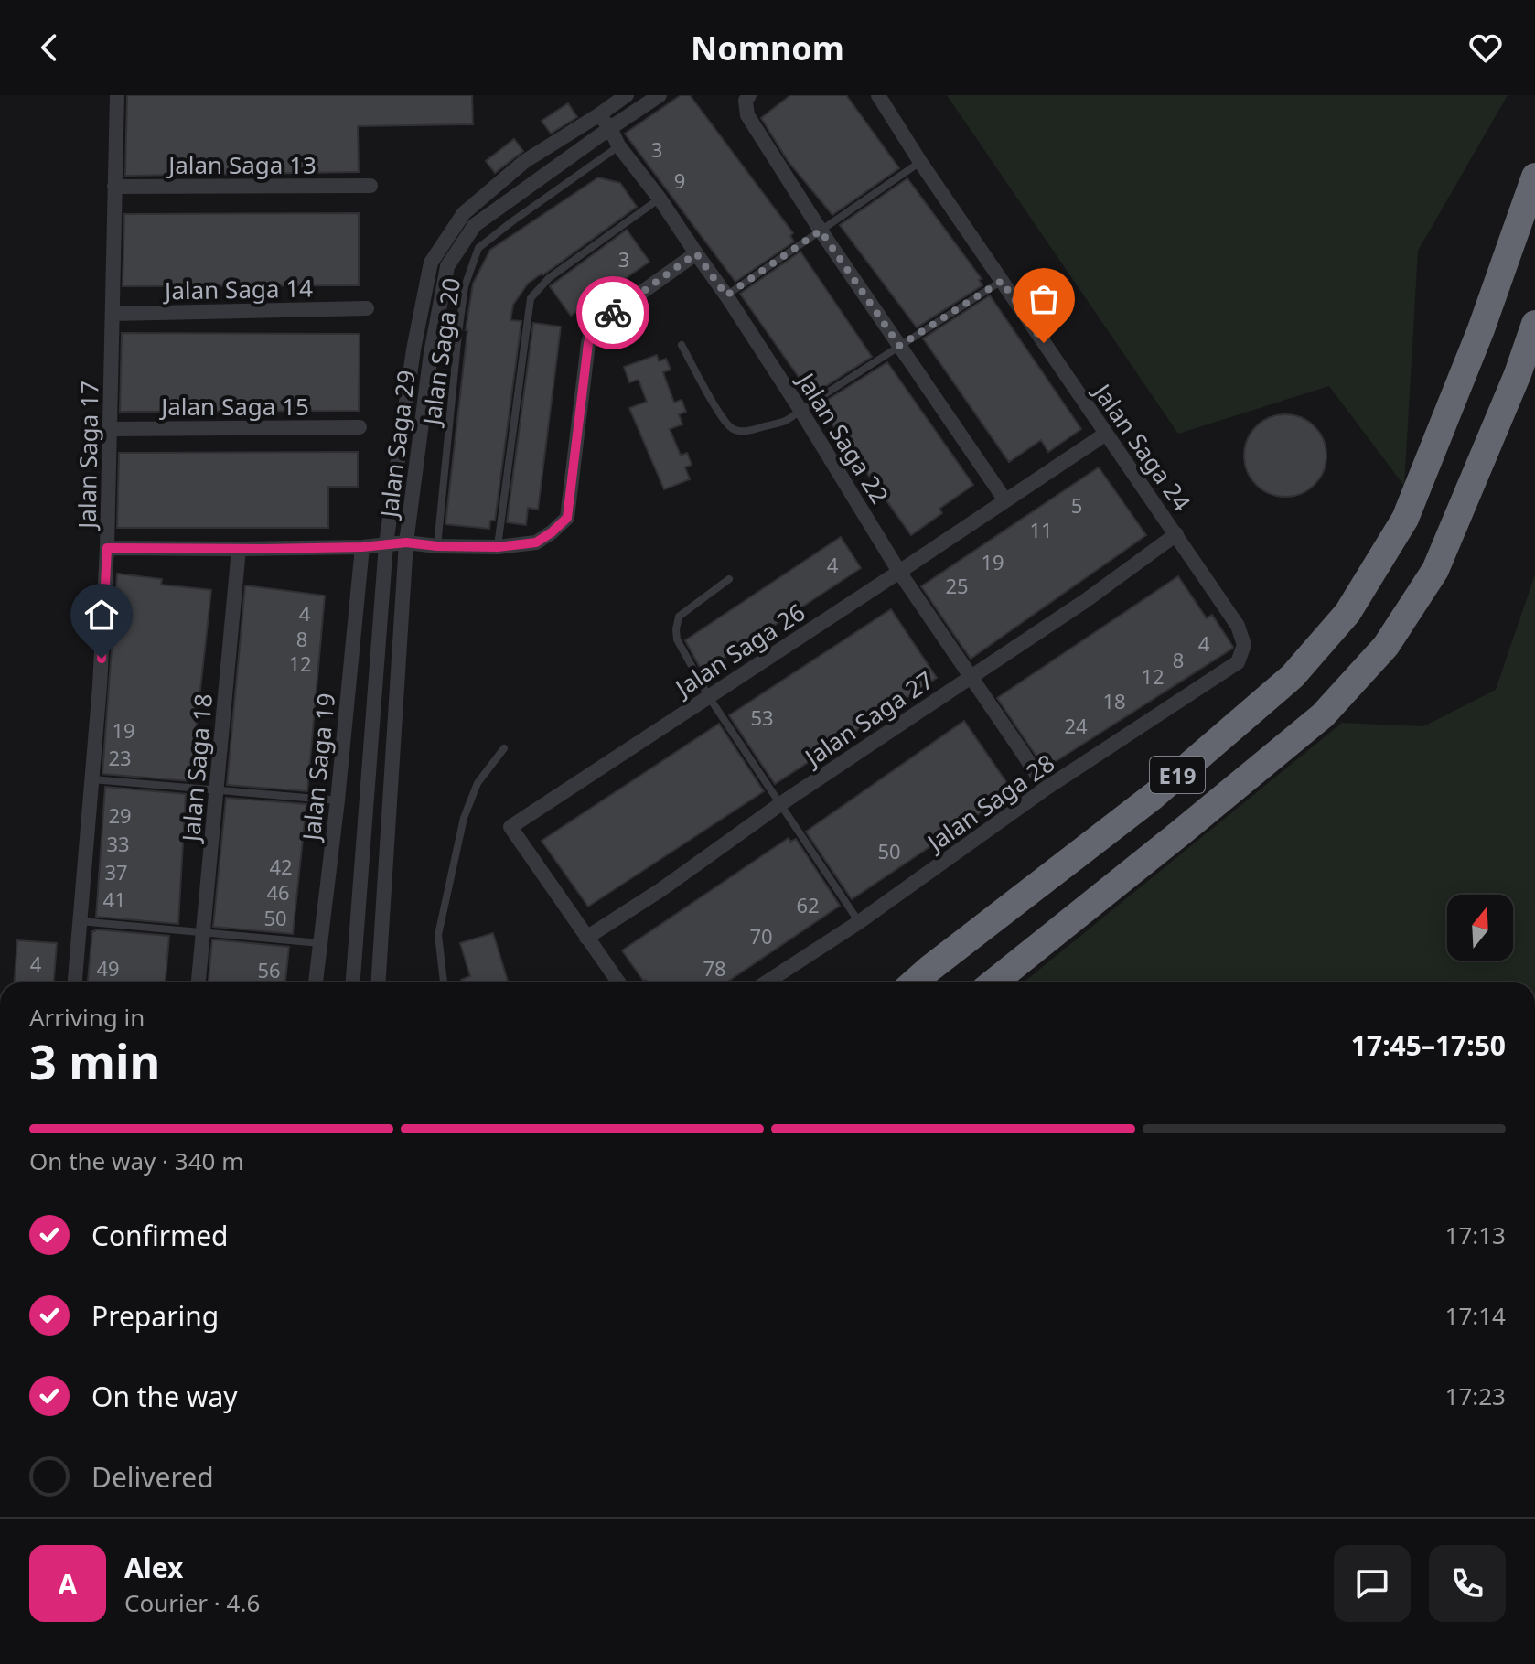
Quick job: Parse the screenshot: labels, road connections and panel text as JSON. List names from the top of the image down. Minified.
{"streets":{"highway":["E19"],"street":["Jalan Saga 13","Jalan Saga 14","Jalan Saga 15","Jalan Saga 22","Jalan Saga 29","Jalan Saga 24","Jalan Saga 17","Jalan Saga 26","Jalan Saga 27","Jalan Saga 19","Jalan Saga 18","Jalan Saga 28"],"lane":["Jalan Saga 20"]},"crossings":[["Jalan Saga 13","Jalan Saga 17"],["Jalan Saga 14","Jalan Saga 17"],["Jalan Saga 20","Jalan Saga 22"],["Jalan Saga 15","Jalan Saga 17"],["Jalan Saga 22","Jalan Saga 29"],["Jalan Saga 22","Jalan Saga 26"],["Jalan Saga 22","Jalan Saga 27"],["Jalan Saga 22","Jalan Saga 28"],["Jalan Saga 24","Jalan Saga 26"],["Jalan Saga 24","Jalan Saga 27"],["Jalan Saga 24","Jalan Saga 28"],["Jalan Saga 26","Jalan Saga 27"]],"house_numbers":["3","9","3","5","11","19","4","25","4","8","4","8","12","12","18","53","24","19","23","29","33","50","42","37","46","41","62","50","70","4","49","78","56"],"north":"top","page":{"header":"Nomnom","heading":["3 min","Arriving in","17:45–17:50"],"panel":["Alex","Courier · 4.6"],"bar":"On the way · 340 m","list":[["Confirmed","17:13"],["Preparing","17:14"],["On the way","17:23"],"Delivered"],"round":"A"}}
